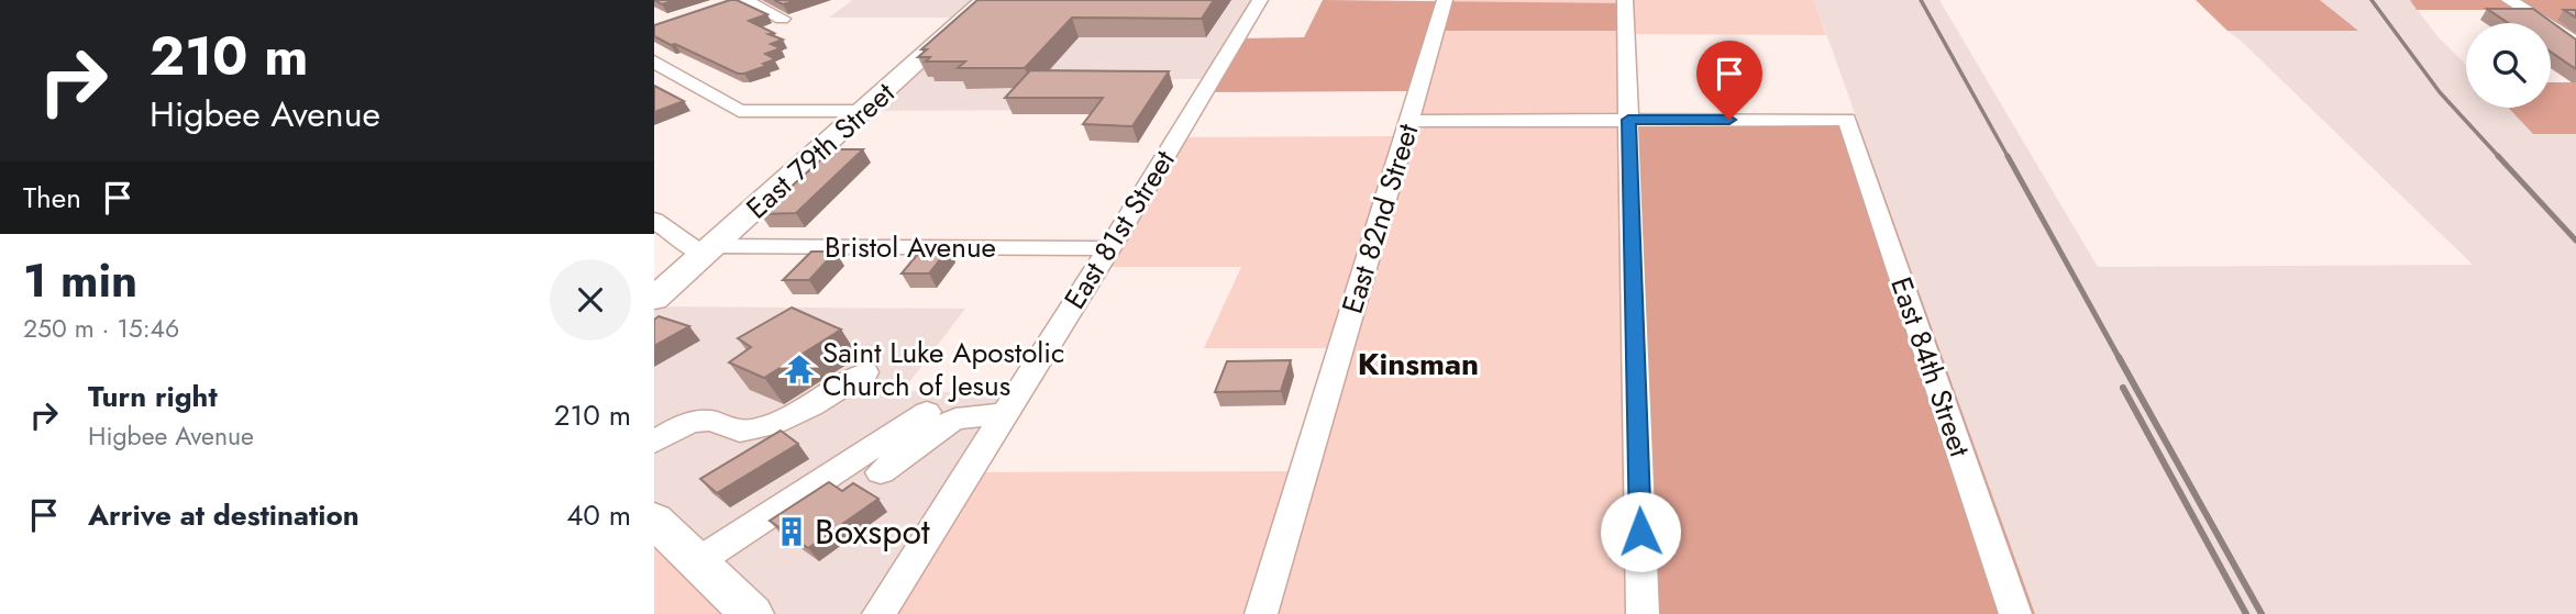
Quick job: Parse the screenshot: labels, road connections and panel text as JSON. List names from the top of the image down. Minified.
{"streets":{"main road":["East 79th Street"],"street":["East 82nd Street","East 81st Street","Bristol Avenue","East 84th Street"]},"crossings":[["East 79th Street","Bristol Avenue"],["East 81st Street","Bristol Avenue"]],"districts":["Kinsman"],"places":{"temple":["Saint Luke Apostolic Church of Jesus"],"building":["Boxspot"]},"page":{"turn":["210 m","Higbee Avenue"],"then":"Then","heading":["1 min","250 m · 15:46"],"list":[{"name":"Turn right","note":"Higbee Avenue","value":"210 m"},{"name":"Arrive at destination","value":"40 m"}]}}
